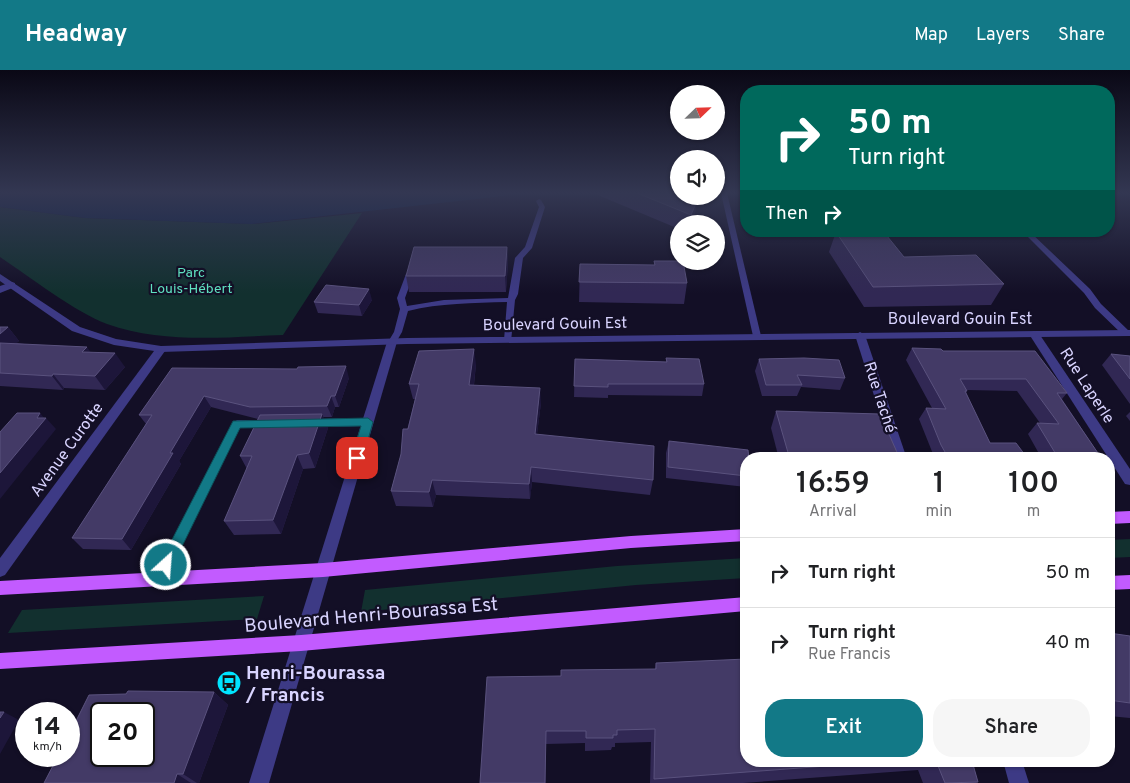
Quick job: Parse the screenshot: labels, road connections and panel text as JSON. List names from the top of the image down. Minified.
{"streets":{"main road":["Boulevard Henri-Bourassa Est"],"street":["Boulevard Gouin Est","Rue Laperle","Rue Taché","Avenue Curotte"]},"crossings":[["Boulevard Gouin Est","Rue Laperle"],["Boulevard Gouin Est","Rue Taché"],["Boulevard Gouin Est","Avenue Curotte"]],"parks":["Parc Louis-Hébert"],"places":{"bus stop":["Henri-Bourassa / Francis"]},"north":"top right","page":{"header":"Headway","nav":["Map","Layers","Share"],"turn":["50 m","Turn right"],"then":"Then","eta":["16:59","Arrival","1","min","100","m"],"list":[{"name":"Turn right","value":"50 m"},{"name":"Turn right","note":"Rue Francis","value":"40 m"}],"buttons":["Exit","Share"],"speed":"14 km/h","limit":"20"}}
